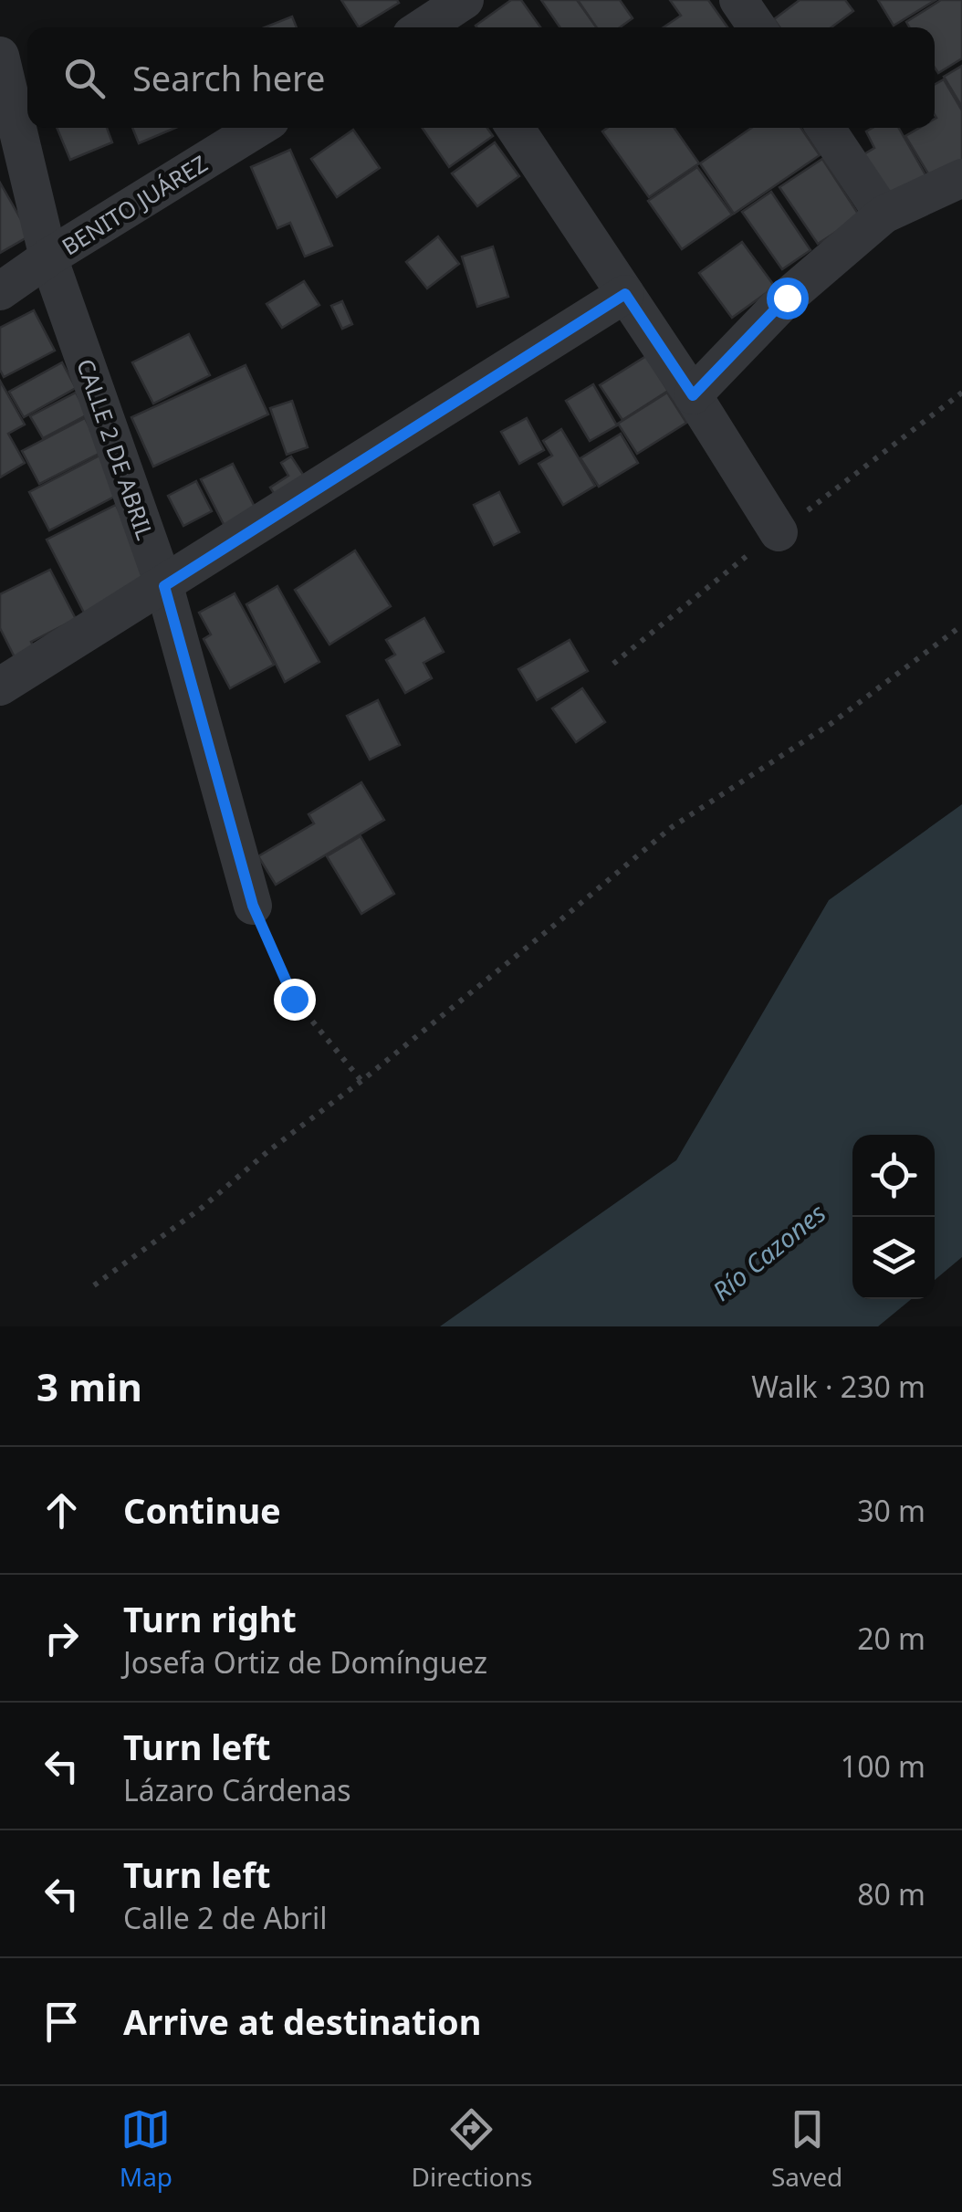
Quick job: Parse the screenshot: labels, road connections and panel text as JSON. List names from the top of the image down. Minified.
{"streets":{"street":["BENITO JUÁREZ","CALLE 2 DE ABRIL"]},"crossings":[["BENITO JUÁREZ","CALLE 2 DE ABRIL"]],"water":["Río Cazones"],"page":{"search":"Search here","heading":["3 min","Walk · 230 m"],"list":[["Continue","30 m"],["Turn right","Josefa Ortiz de Domínguez","20 m"],["Turn left","Lázaro Cárdenas","100 m"],["Turn left","Calle 2 de Abril","80 m"],"Arrive at destination"],"nav":["Map","Directions","Saved"]}}
